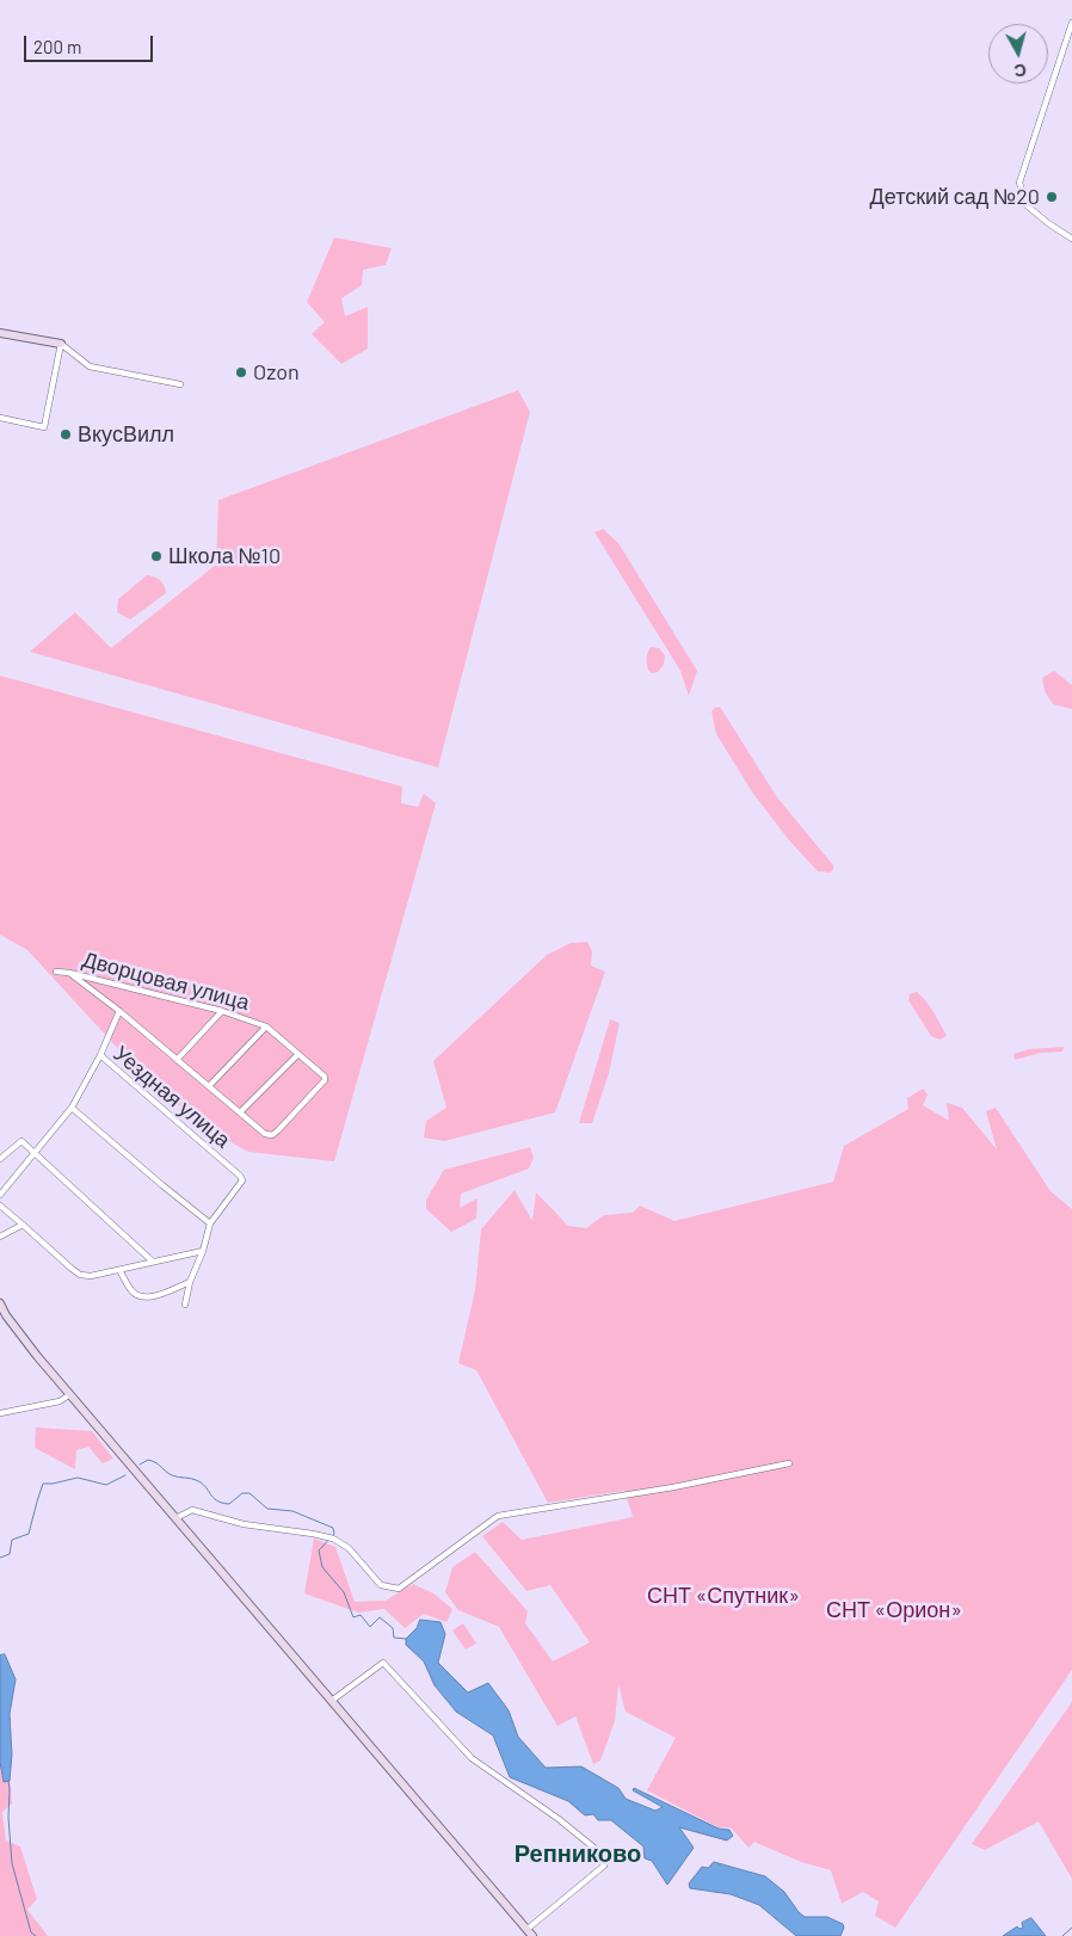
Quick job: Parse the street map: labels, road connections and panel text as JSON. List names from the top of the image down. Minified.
{"streets":{"street":["Дворцовая улица","Уездная улица"]},"districts":["Репниково"],"parks":["СНТ «Спутник»","СНТ «Орион»"],"places":["Детский сад №20","Ozon","ВкусВилл","Школа №10"],"scale_bar":"200 m","north":"bottom"}
